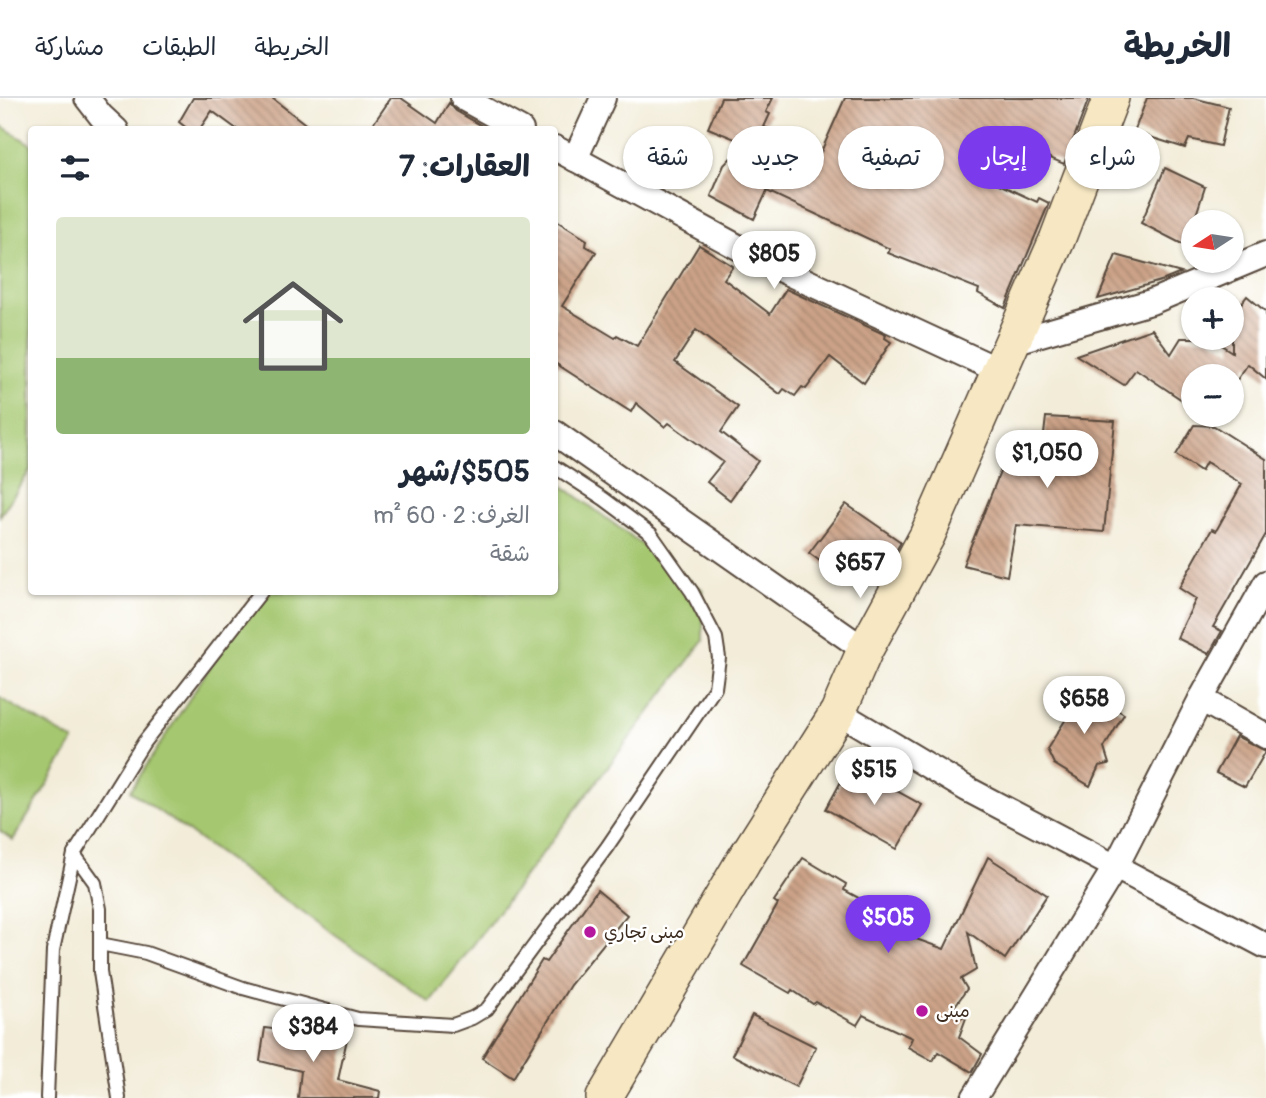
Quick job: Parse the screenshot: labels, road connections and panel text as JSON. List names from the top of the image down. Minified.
{"places":["مبنى تجاري","مبنى"],"north":"left","page":{"header":"الخريطة","nav":["الخريطة","الطبقات","مشاركة"],"chip":["شراء","إيجار","تصفية","جديد","شقة"],"heading":"العقارات: 7","map_buttons":["+","−"],"list":[{"name":"$505/شهر","note":"الغرف: 2 · 60 m² · شقة"}],"price":["$805","$1,050","$657","$658","$515","$505","$384"]}}
